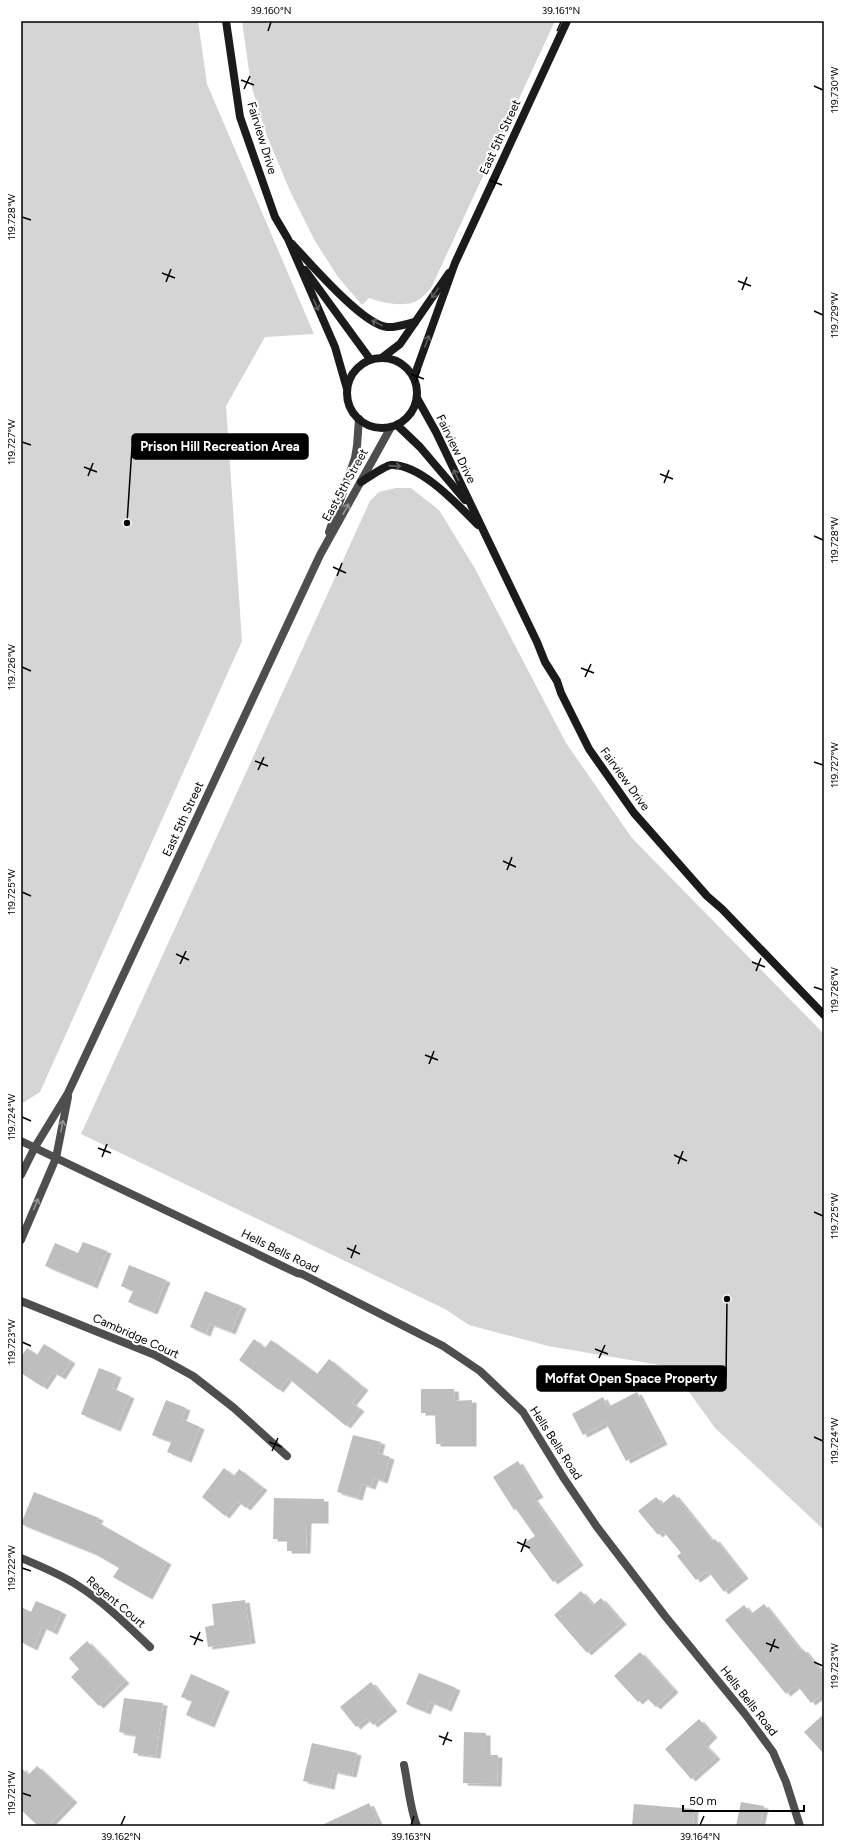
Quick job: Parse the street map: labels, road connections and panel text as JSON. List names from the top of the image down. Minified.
{"streets":{"main road":["East 5th Street","Fairview Drive"],"street":["Hells Bells Road","Cambridge Court","Regent Court"]},"crossings":[["East 5th Street","Fairview Drive"],["East 5th Street","Hells Bells Road"]],"places":["Prison Hill Recreation Area","Moffat Open Space Property"],"scale_bar":"50 m","coordinates":["39.160°N","39.161°N","119.730°W","119.728°W","119.729°W","119.727°W","119.726°W","119.725°W","119.724°W","119.723°W","119.722°W","119.721°W","39.162°N","39.163°N","39.164°N"]}
